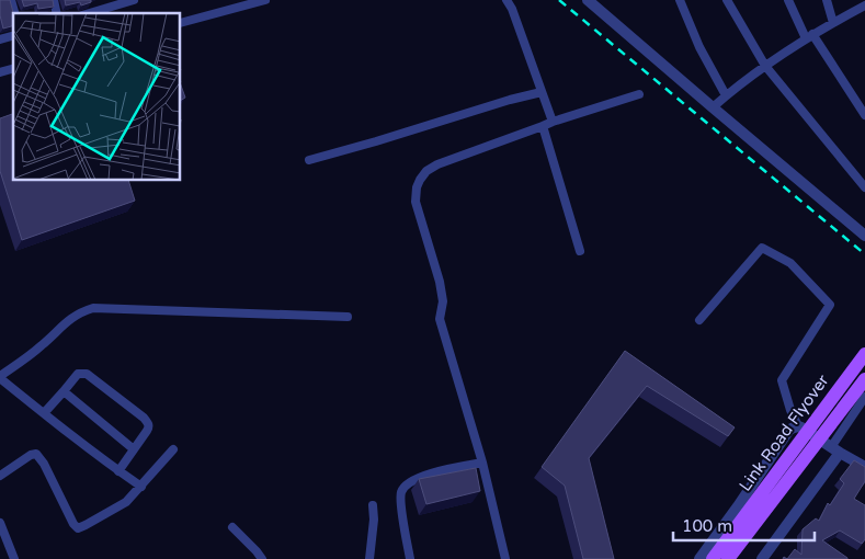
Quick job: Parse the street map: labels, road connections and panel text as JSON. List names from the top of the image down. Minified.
{"streets":{"main road":["Link Road Flyover"]},"scale_bar":"100 m"}
